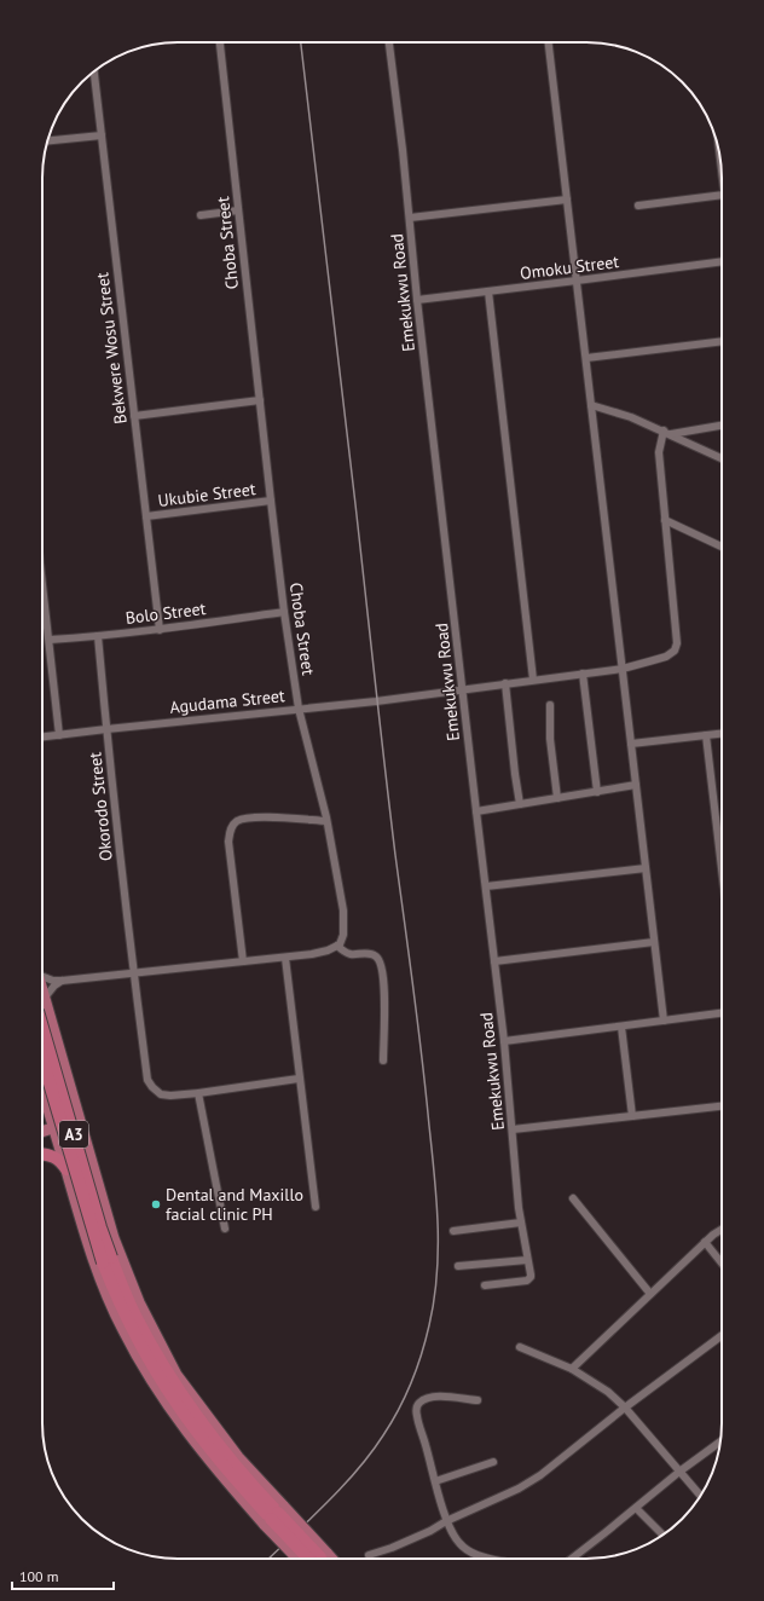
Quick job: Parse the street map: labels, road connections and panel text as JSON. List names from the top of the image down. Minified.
{"streets":{"highway":["A3"],"street":["Choba Street","Omoku Street","Emekukwu Road","Bekwere Wosu Street","Ukubie Street","Bolo Street","Agudama Street","Okorodo Street"]},"crossings":[["Choba Street","Ukubie Street"],["Choba Street","Bolo Street"],["Choba Street","Agudama Street"],["Omoku Street","Emekukwu Road"],["Emekukwu Road","Agudama Street"],["Bekwere Wosu Street","Ukubie Street"],["Bekwere Wosu Street","Bolo Street"],["Bolo Street","Okorodo Street"],["Agudama Street","Okorodo Street"]],"places":["Dental and Maxillo facial clinic PH"],"scale_bar":"100 m"}
